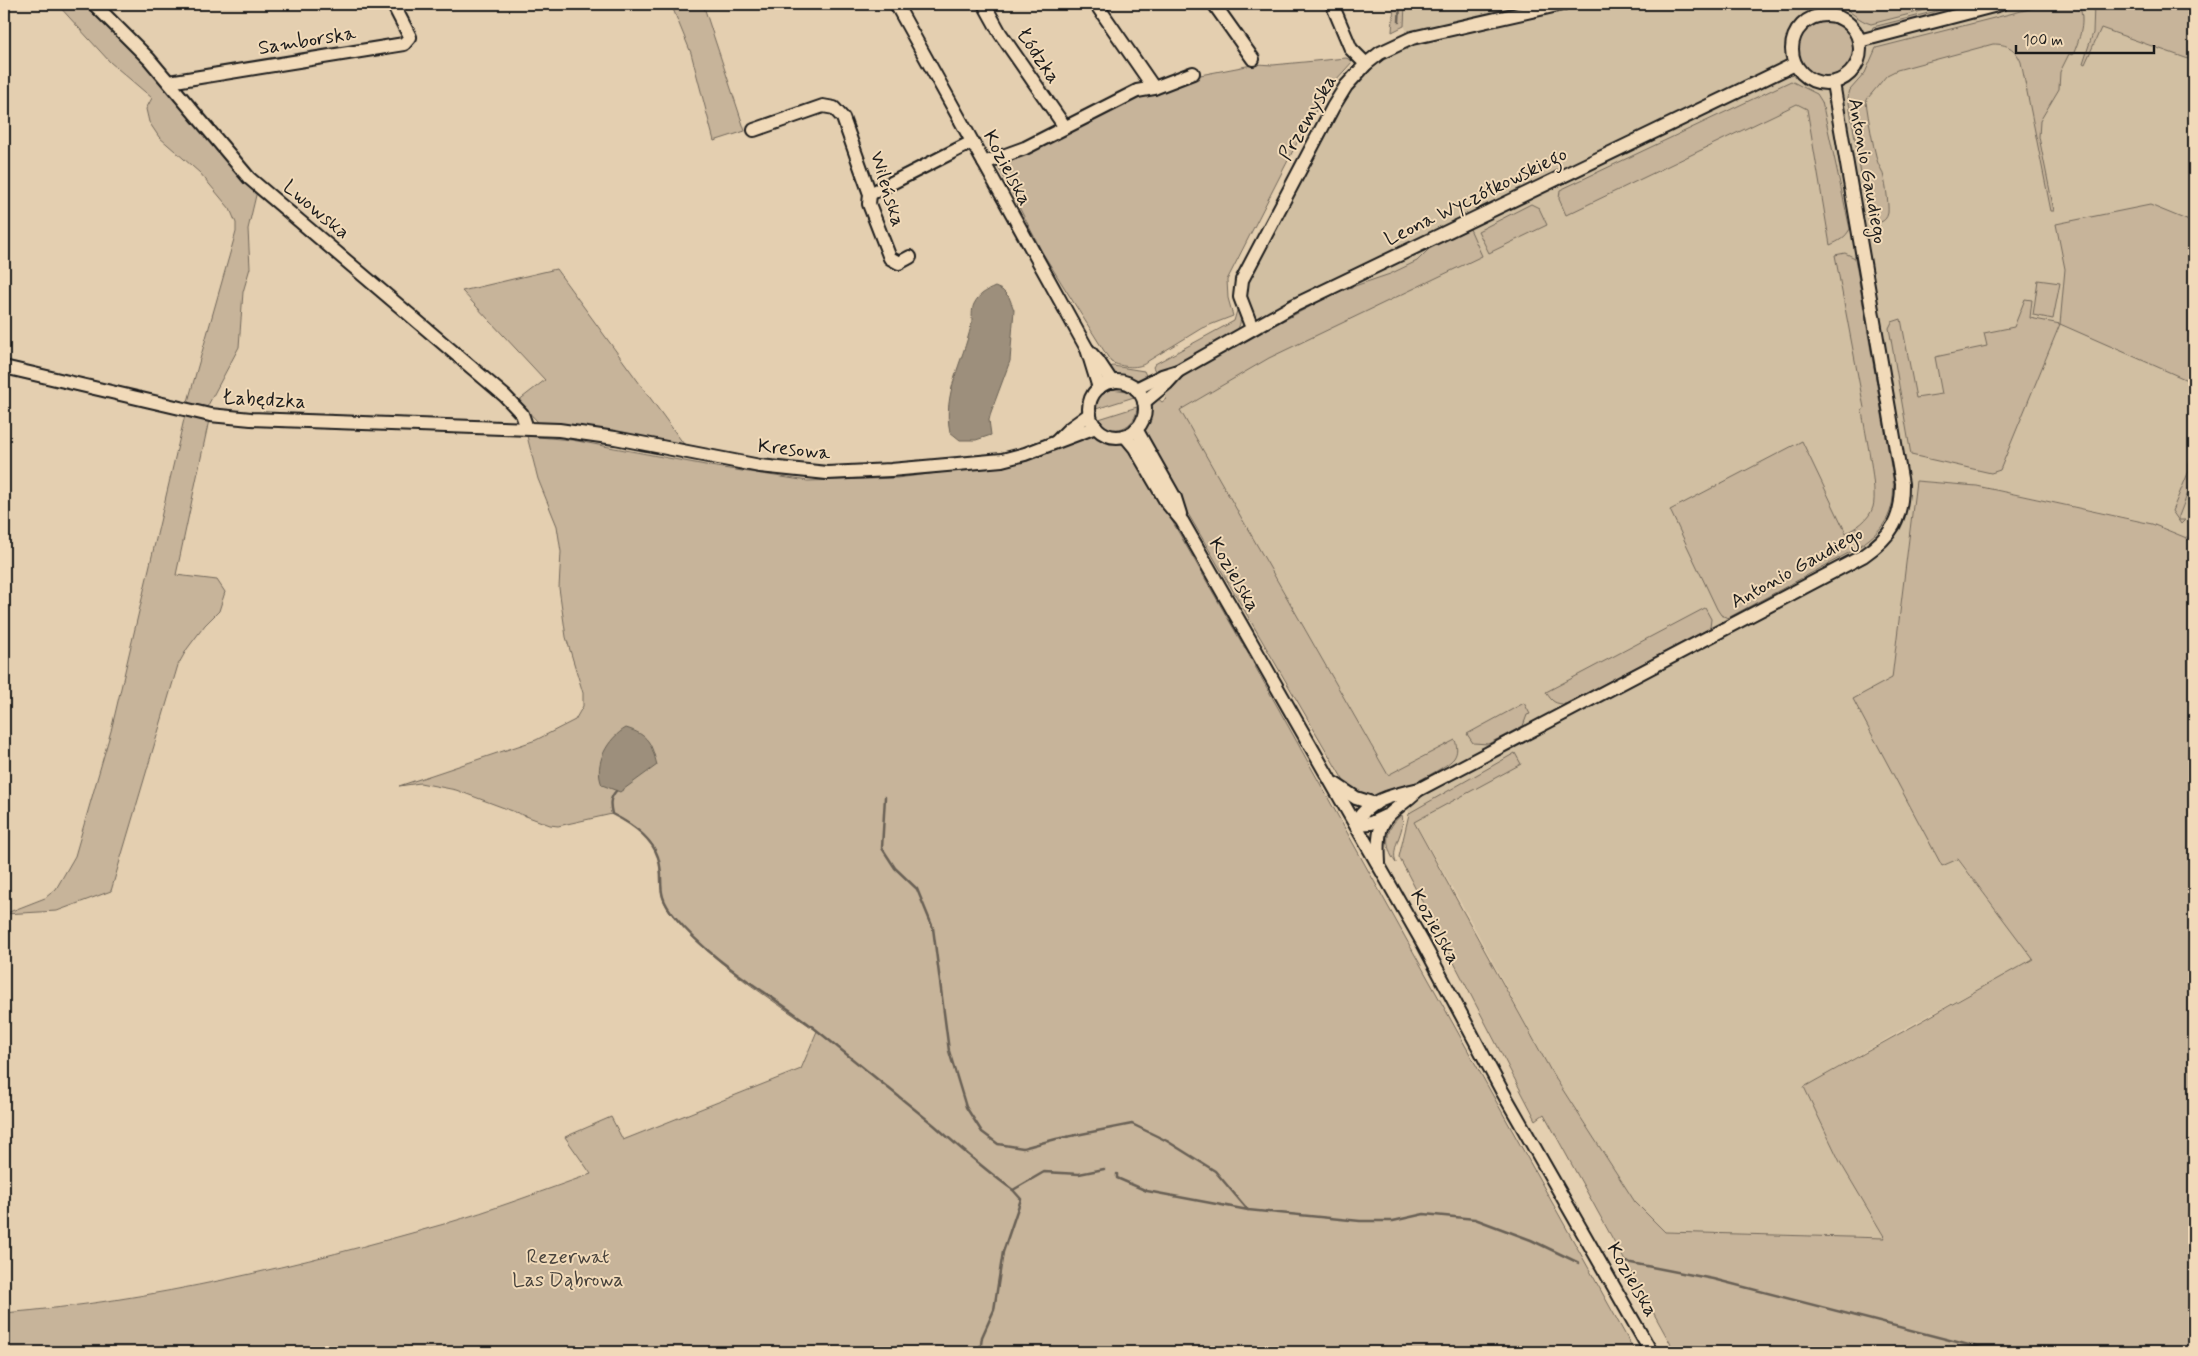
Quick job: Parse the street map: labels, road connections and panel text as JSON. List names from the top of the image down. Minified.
{"streets":{"street":["Samborska","Łódzka","Przemyska","Kozielska","Antonio Gaudiego","Wileńska","Leona Wyczółkowskiego","Lwowska","Łabędzka","Kresowa"]},"crossings":[["Samborska","Lwowska"],["Przemyska","Leona Wyczółkowskiego"],["Kozielska","Antonio Gaudiego"],["Kozielska","Leona Wyczółkowskiego"],["Kozielska","Kresowa"],["Antonio Gaudiego","Leona Wyczółkowskiego"],["Leona Wyczółkowskiego","Kresowa"],["Lwowska","Łabędzka"],["Lwowska","Kresowa"],["Łabędzka","Kresowa"]],"parks":["Rezerwat Las Dąbrowa"],"scale_bar":"100 m"}
